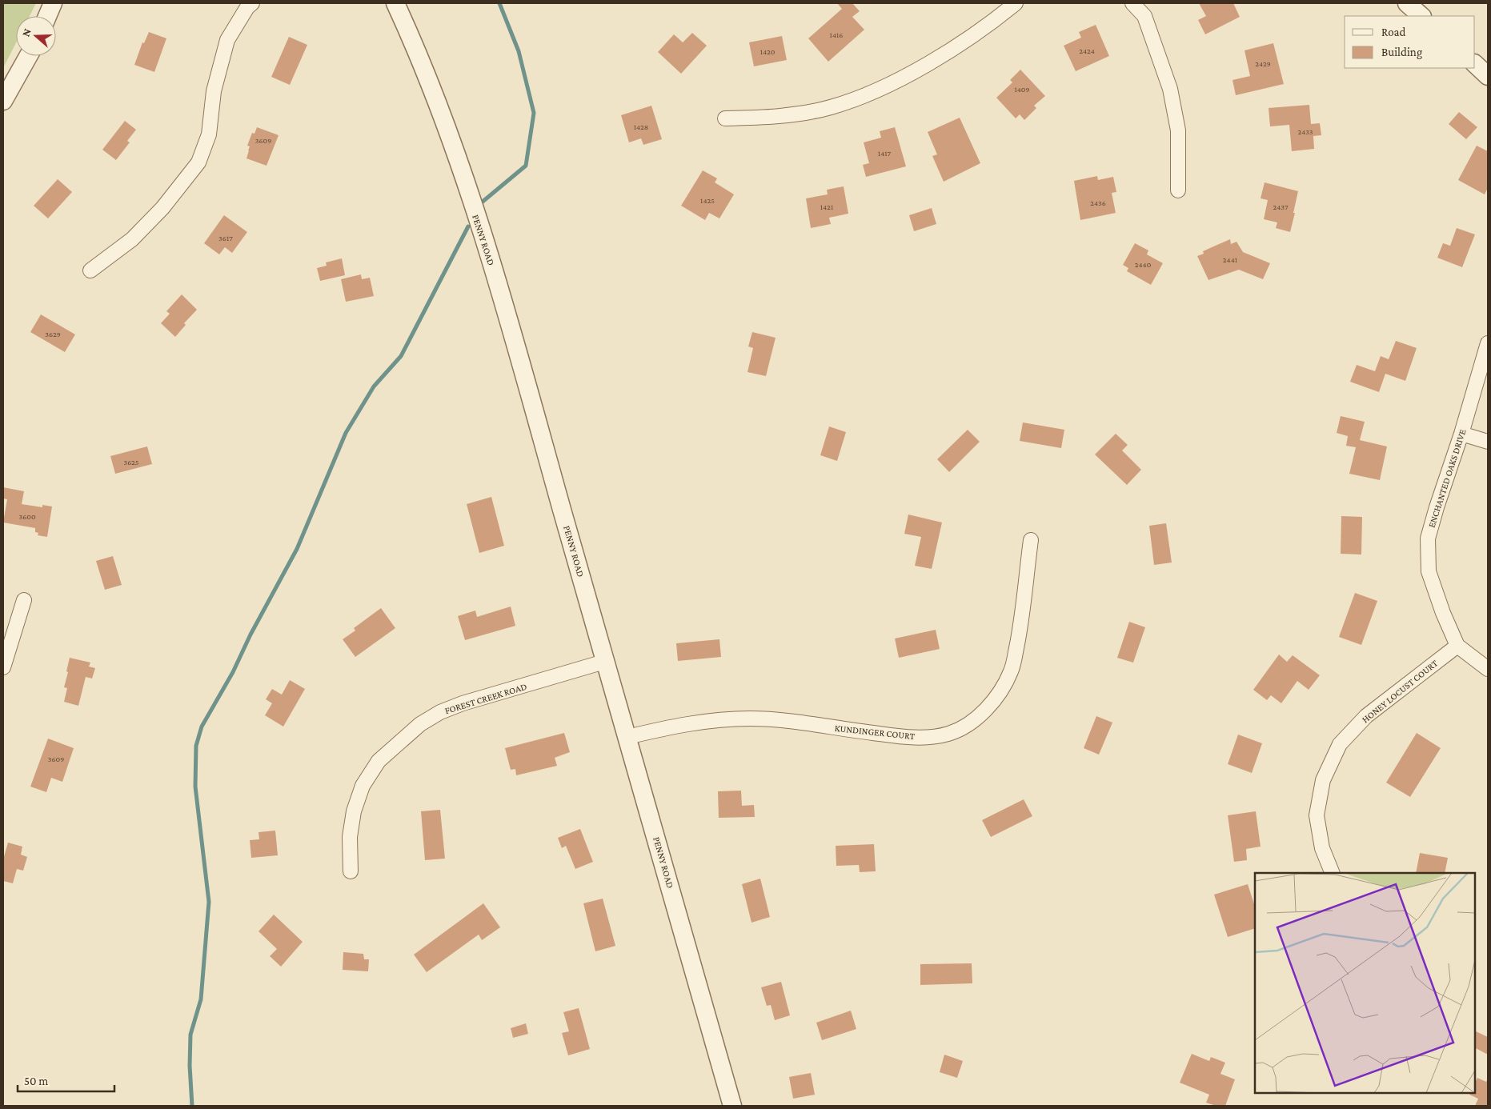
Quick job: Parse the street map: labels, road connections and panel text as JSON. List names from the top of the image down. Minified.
{"streets":{"street":["PENNY ROAD","ENCHANTED OAKS DRIVE","HONEY LOCUST COURT","FOREST CREEK ROAD","KUNDINGER COURT"]},"crossings":[["PENNY ROAD","FOREST CREEK ROAD"],["PENNY ROAD","KUNDINGER COURT"],["ENCHANTED OAKS DRIVE","HONEY LOCUST COURT"]],"house_numbers":["1416","2424","1420","2429","1409","1428","2433","3609","1417","1425","2436","1421","2437","3617","2441","2440","3629","3625","3600","3609"],"legend":["Road","Building"],"scale_bar":"50 m","north":"left"}
